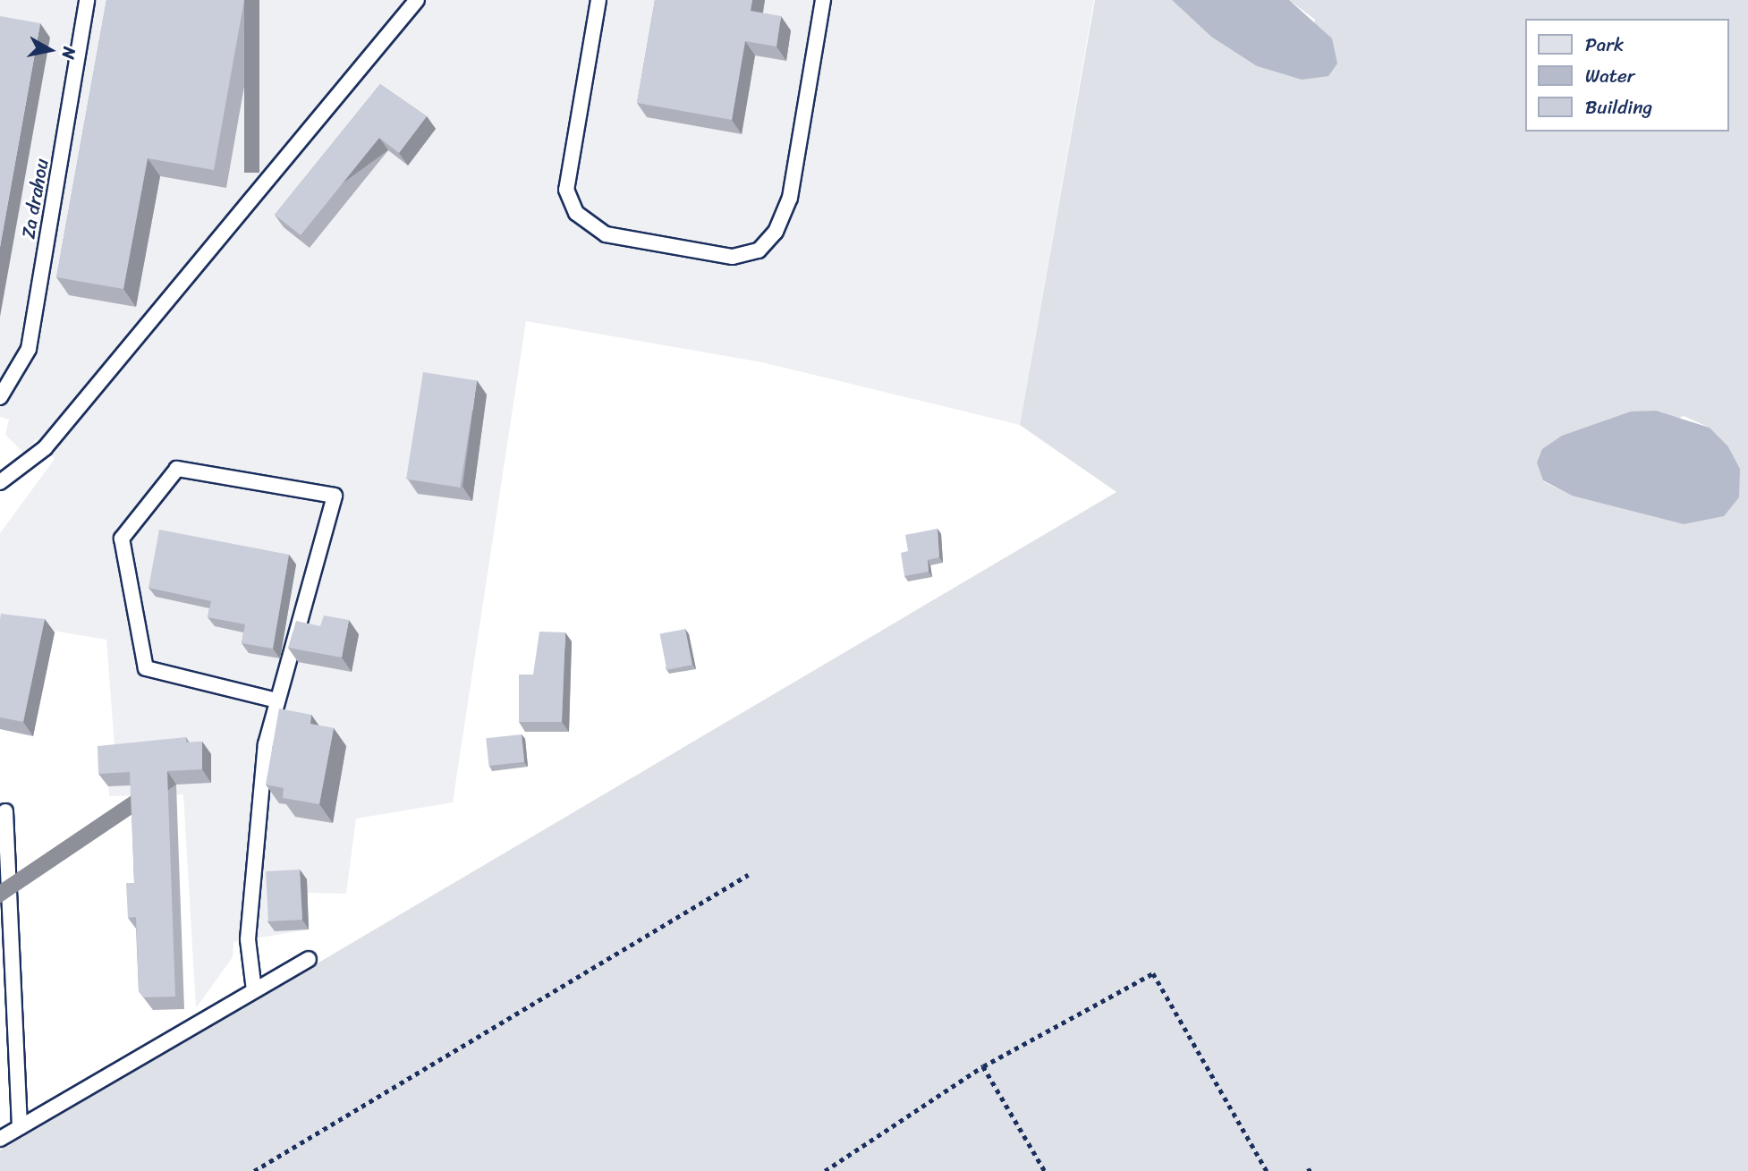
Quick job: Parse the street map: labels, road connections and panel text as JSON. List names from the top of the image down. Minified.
{"streets":{"lane":["Za drahou"]},"legend":["Park","Water","Building"],"north":"right"}
